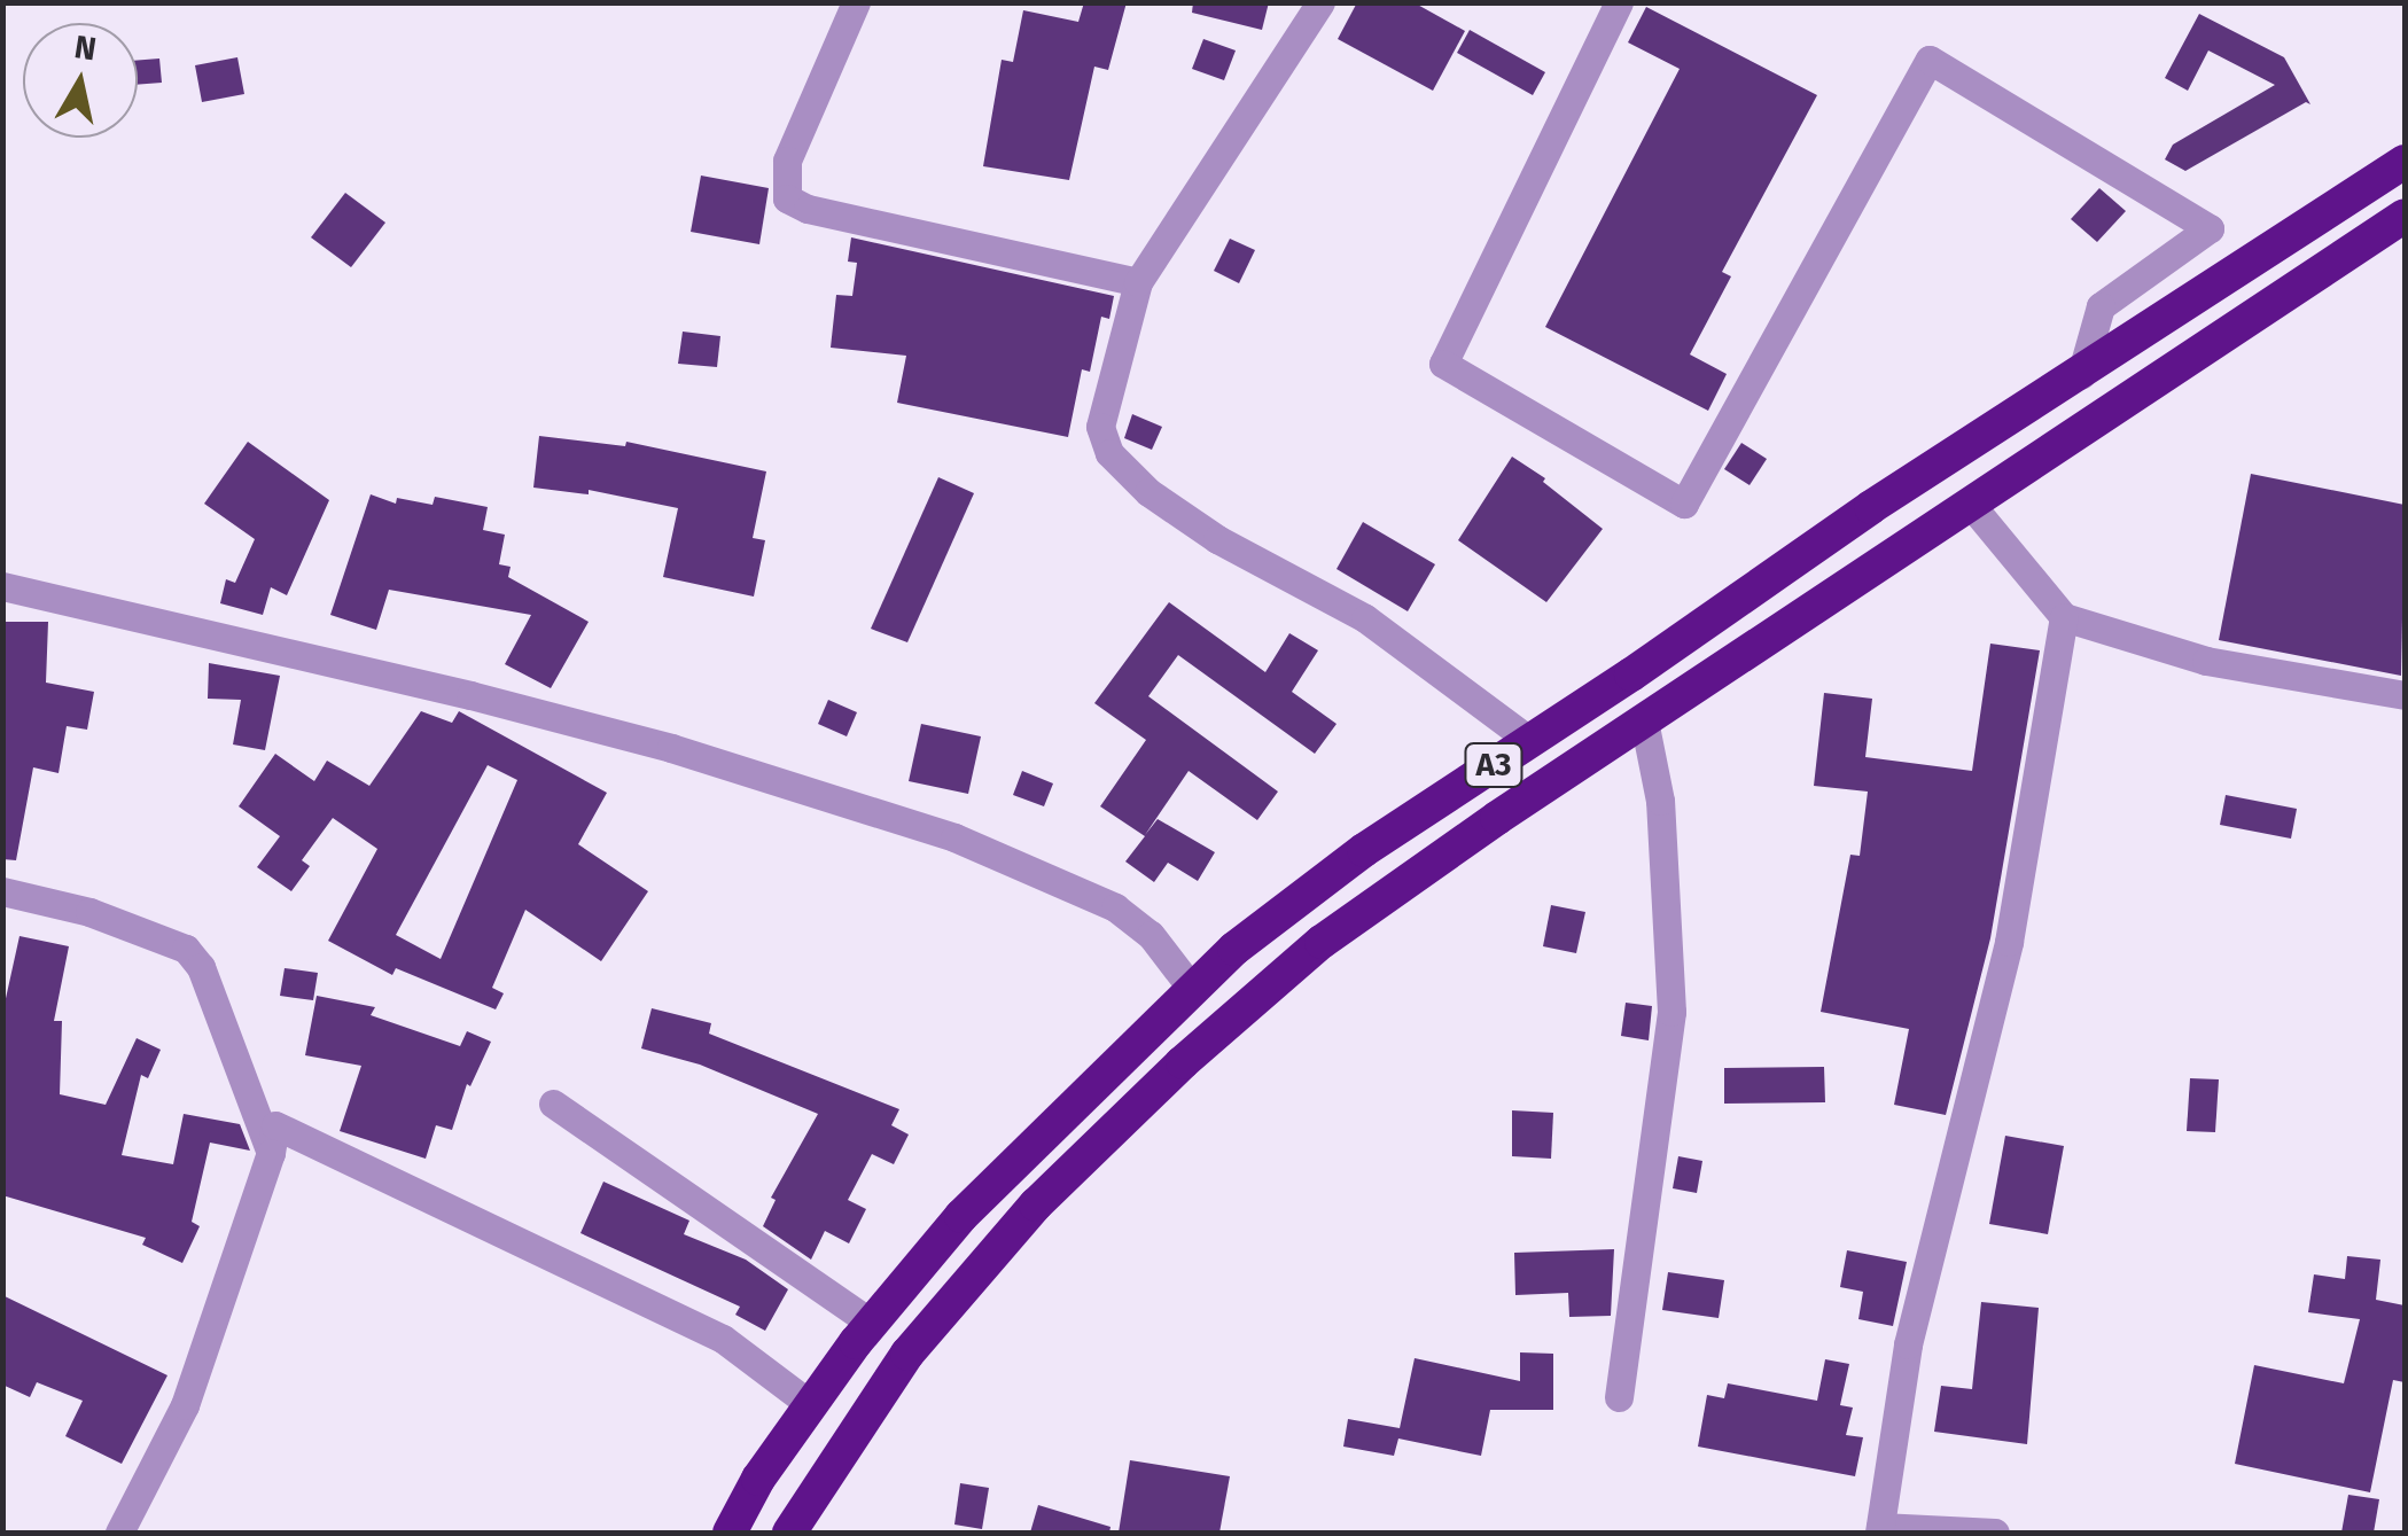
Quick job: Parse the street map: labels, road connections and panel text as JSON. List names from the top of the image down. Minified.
{"streets":{"highway":["A3"]},"north":"top"}
